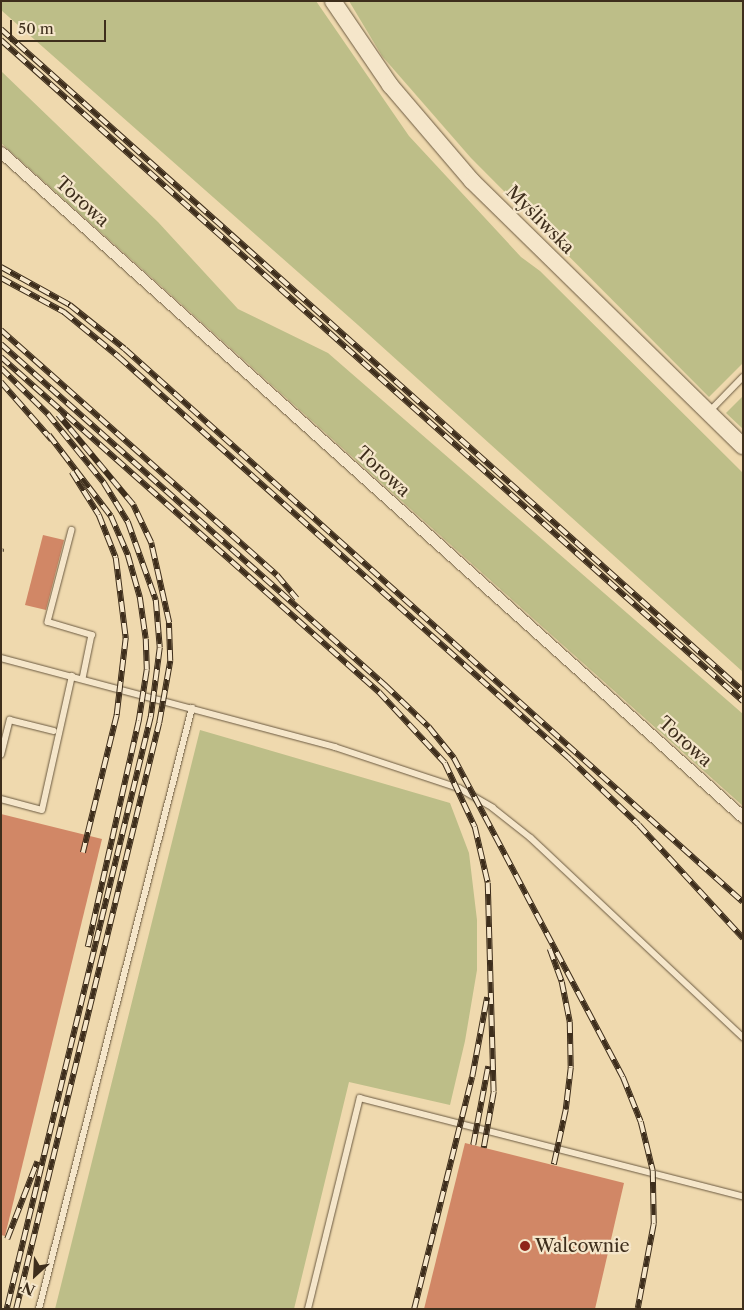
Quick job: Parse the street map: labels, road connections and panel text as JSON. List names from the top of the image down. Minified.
{"streets":{"street":["Torowa","Myśliwska"]},"places":["Walcownie"],"scale_bar":"50 m","north":"bottom left"}
